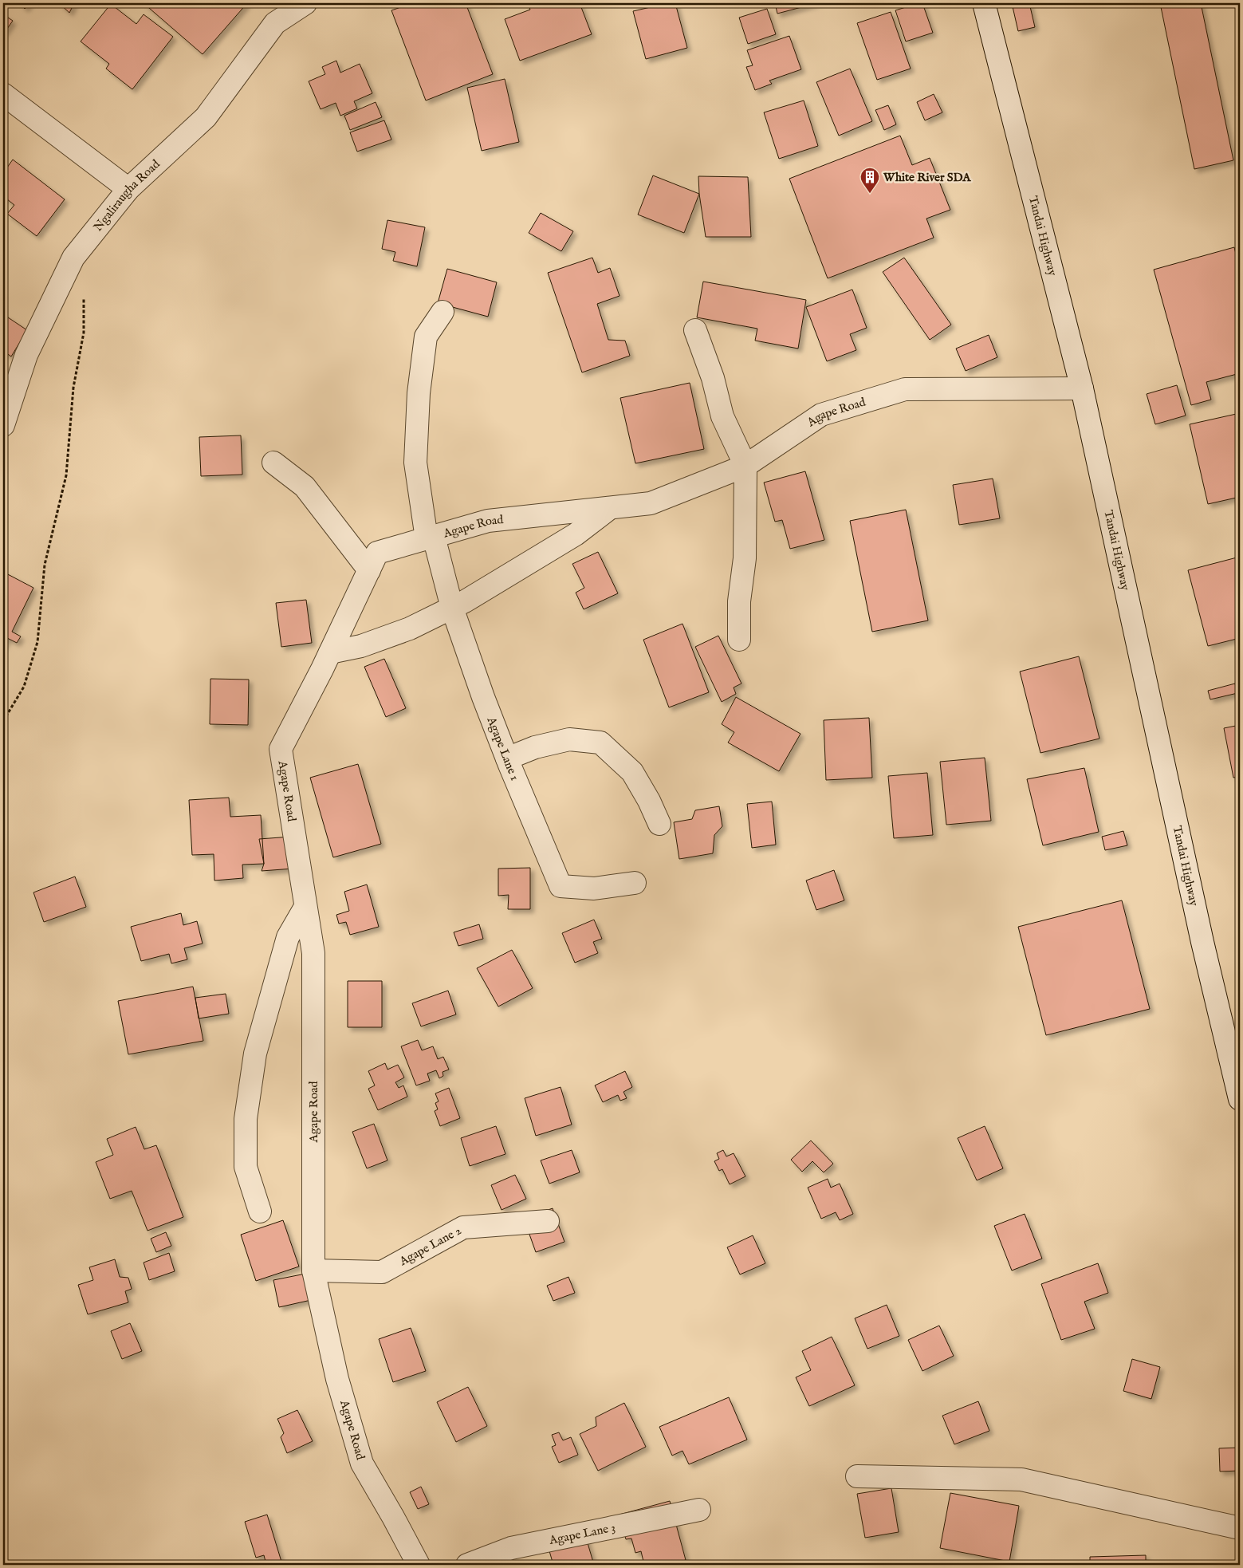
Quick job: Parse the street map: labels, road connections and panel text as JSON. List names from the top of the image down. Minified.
{"streets":{"street":["Ngaliraugha Road","Tandai Highway","Agape Road","Agape Lane 1","Agape Lane 2","Agape Lane 3"]},"crossings":[["Tandai Highway","Agape Road"],["Agape Road","Agape Lane 1"],["Agape Road","Agape Lane 2"]],"places":{"building":["White River SDA"]}}
